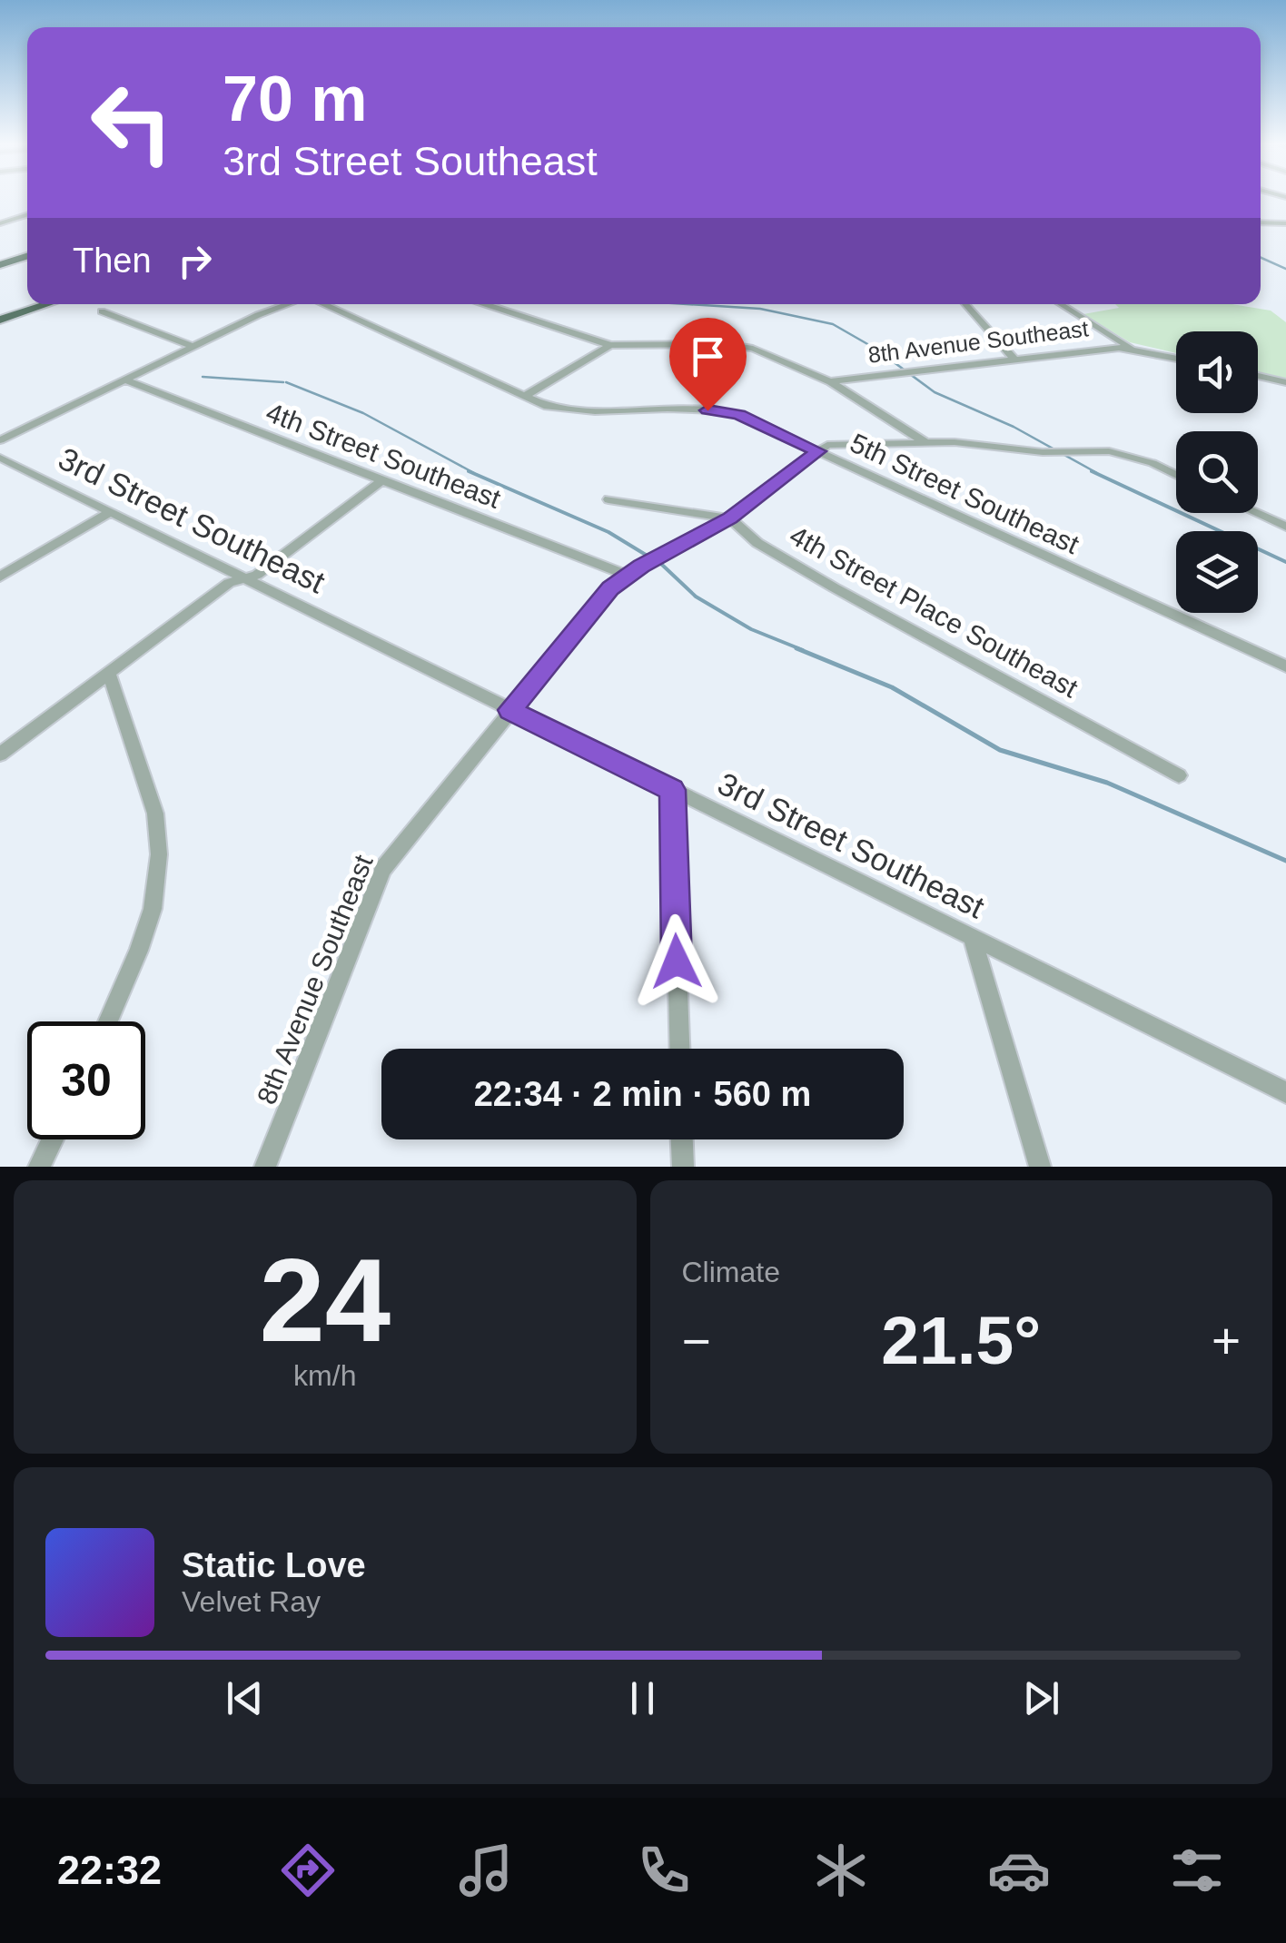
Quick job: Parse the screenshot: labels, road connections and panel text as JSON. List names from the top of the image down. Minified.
{"streets":{"street":["8th Avenue Southeast","4th Street Southeast","5th Street Southeast","3rd Street Southeast","4th Street Place Southeast"]},"crossings":[["8th Avenue Southeast","4th Street Southeast"],["8th Avenue Southeast","5th Street Southeast"],["8th Avenue Southeast","3rd Street Southeast"],["8th Avenue Southeast","4th Street Place Southeast"]],"page":{"turn":["70 m","3rd Street Southeast"],"then":"Then","limit":"30","trip":"22:34 · 2 min · 560 m","tile":[["24","km/h"],"Climate"],"heat":["−","21.5°","+"],"song":["Static Love","Velvet Ray"],"tabs":"22:32"}}
